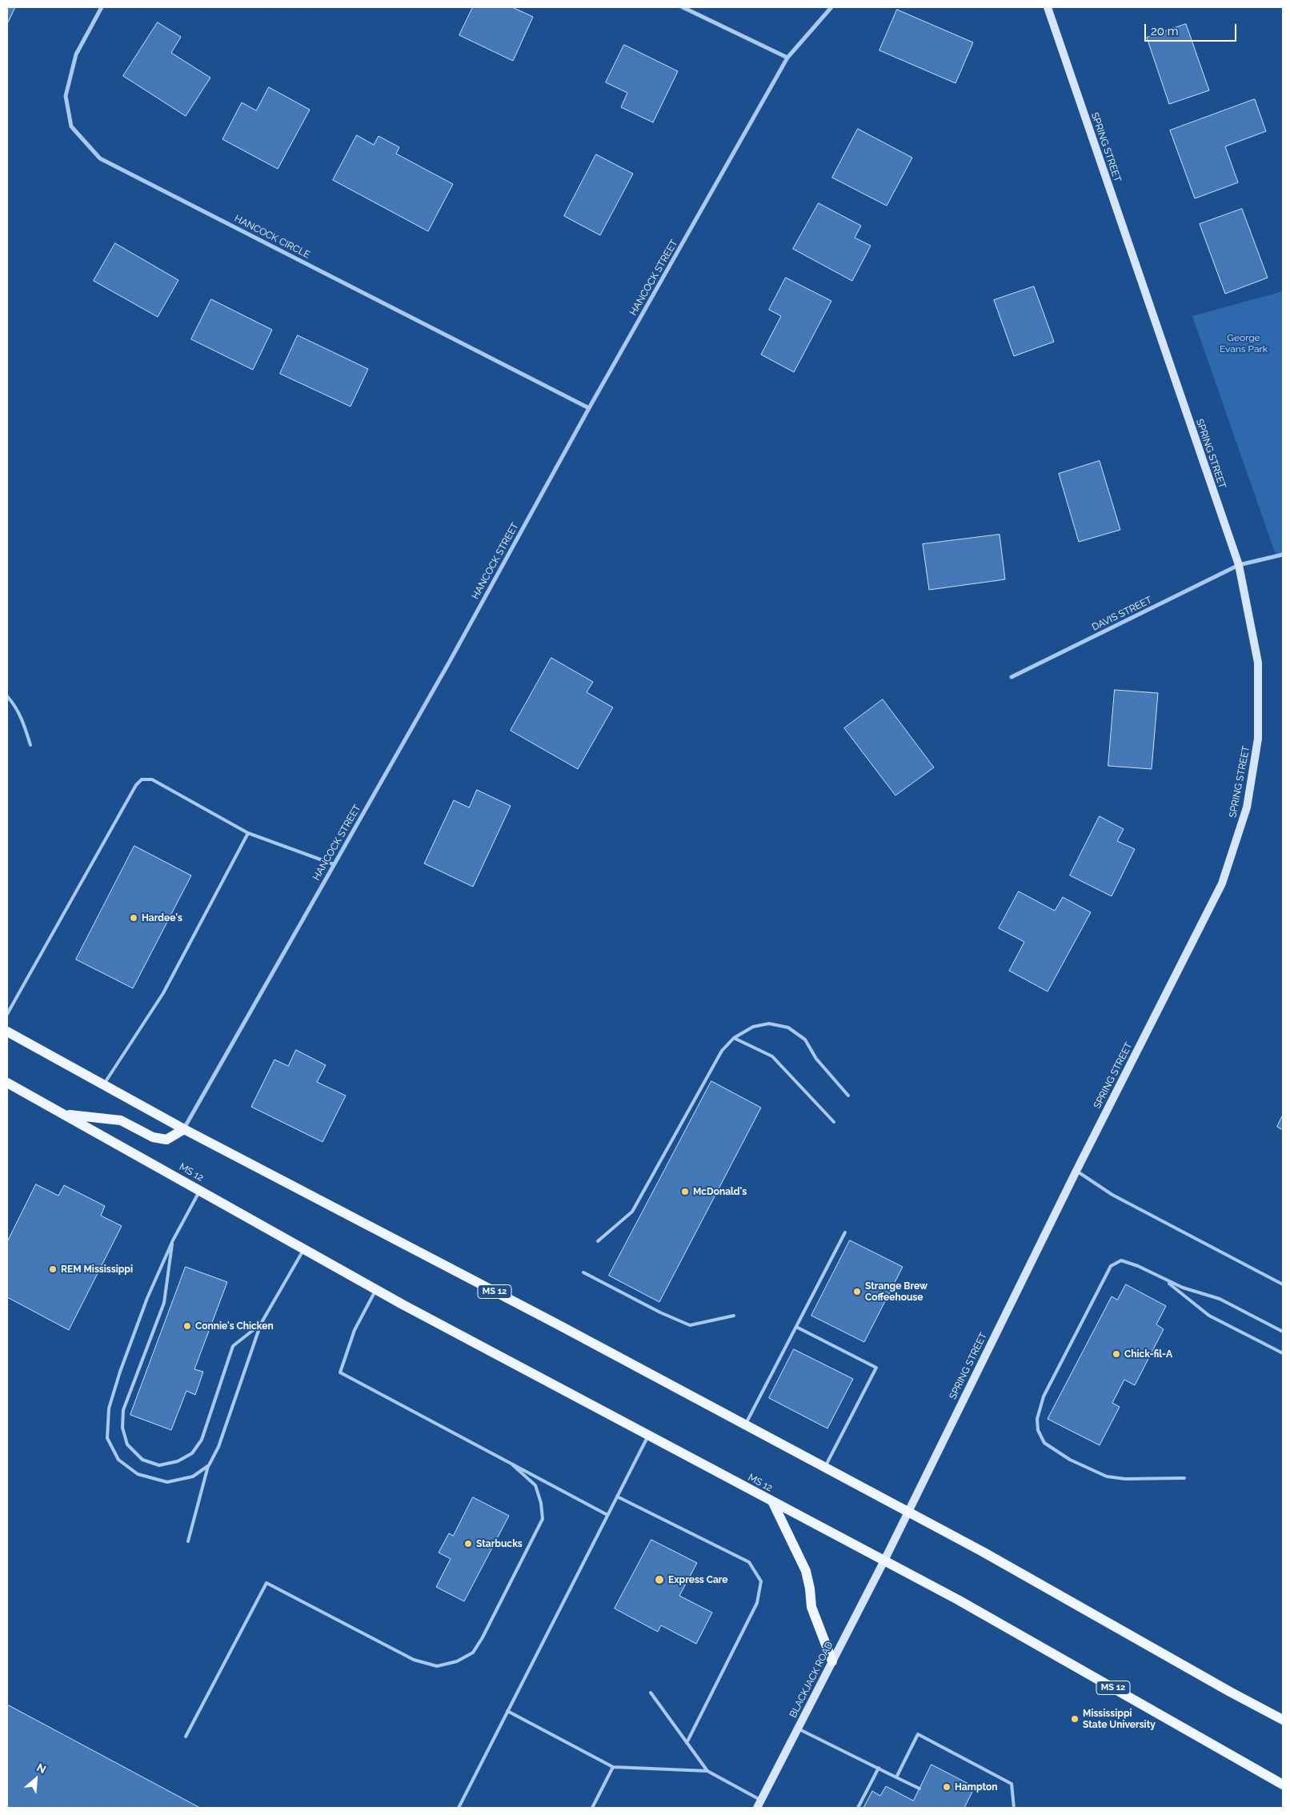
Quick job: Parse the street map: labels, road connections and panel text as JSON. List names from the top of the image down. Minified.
{"streets":{"main road":["MS 12"],"street":["SPRING STREET","HANCOCK CIRCLE","HANCOCK STREET","DAVIS STREET","BLACKJACK ROAD"]},"crossings":[["SPRING STREET","DAVIS STREET"],["SPRING STREET","MS 12"],["SPRING STREET","BLACKJACK ROAD"],["HANCOCK CIRCLE","HANCOCK STREET"],["HANCOCK STREET","MS 12"],["MS 12","BLACKJACK ROAD"]],"parks":["George Evans Park"],"places":["Hardee's","McDonald's","REM Mississippi","Strange Brew Coffeehouse","Connie's Chicken","Chick-fil-A","Starbucks","Express Care","Mississippi State University","Hampton"],"scale_bar":"20 m","north":"top right"}
